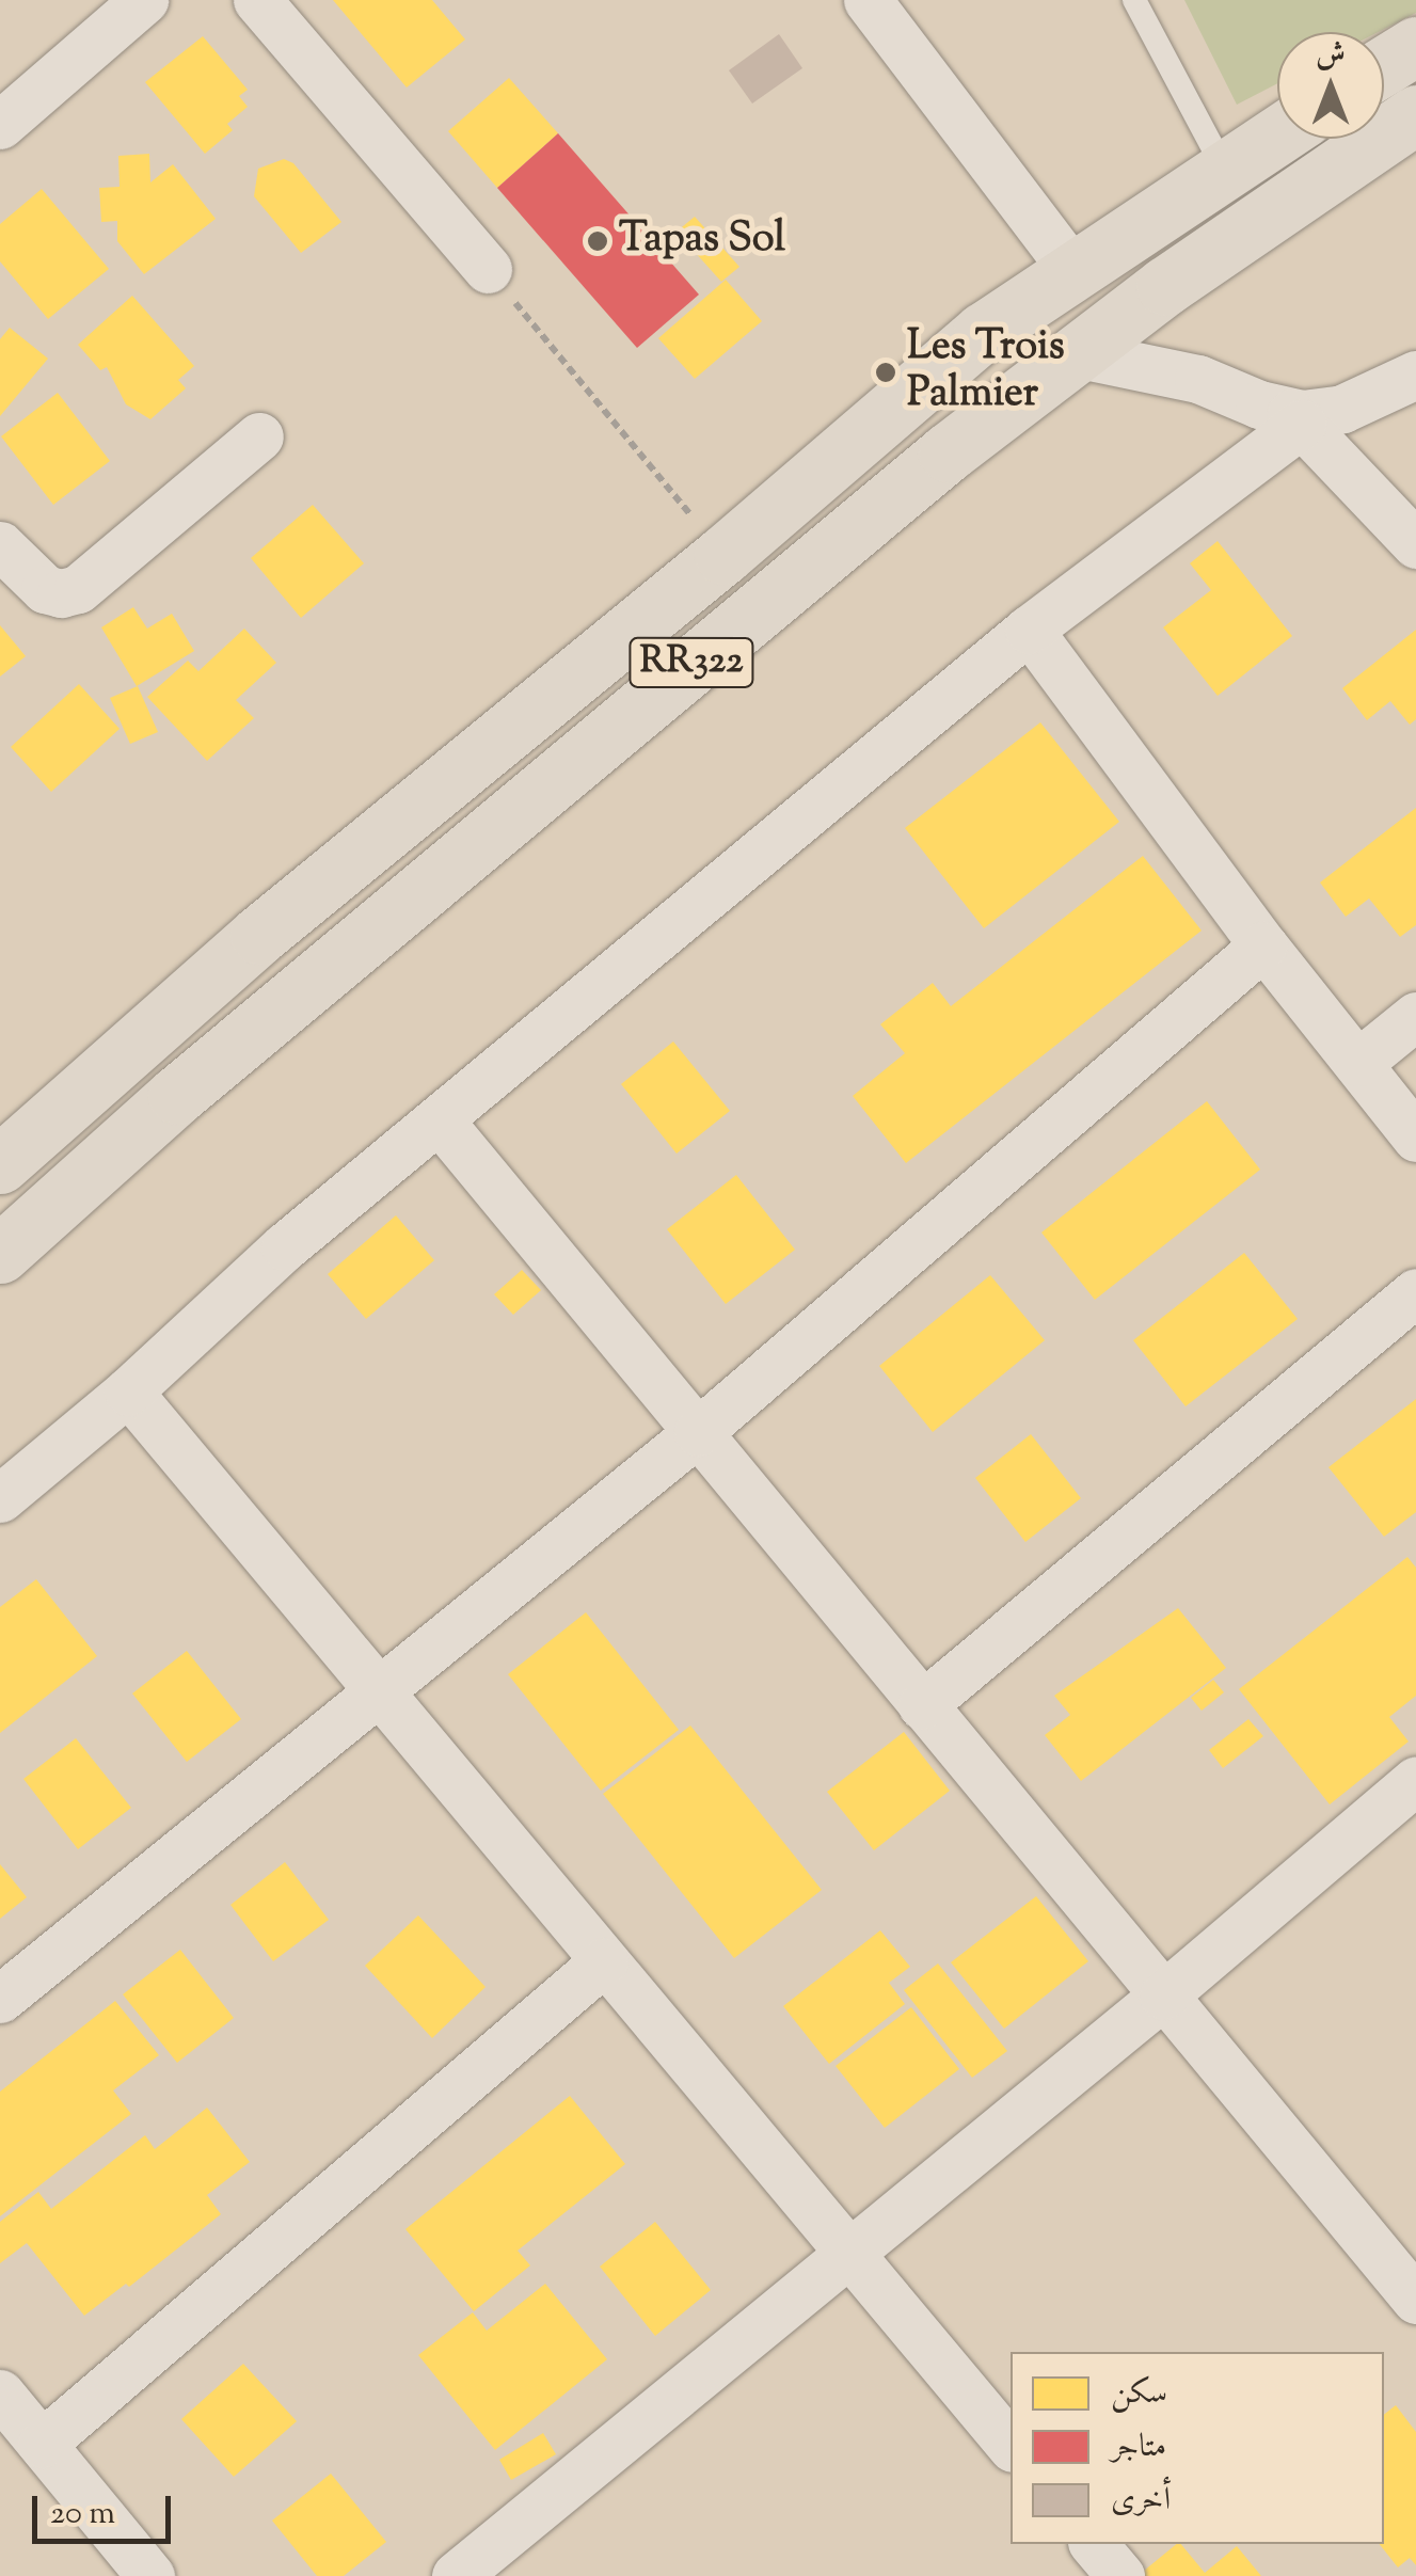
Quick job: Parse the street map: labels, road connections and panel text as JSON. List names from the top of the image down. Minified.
{"streets":{"main road":["RR322"]},"places":["Tapas Sol","Les Trois Palmier"],"legend":["سكن","متاجر","أخرى"],"scale_bar":"20 m","north":"top"}
